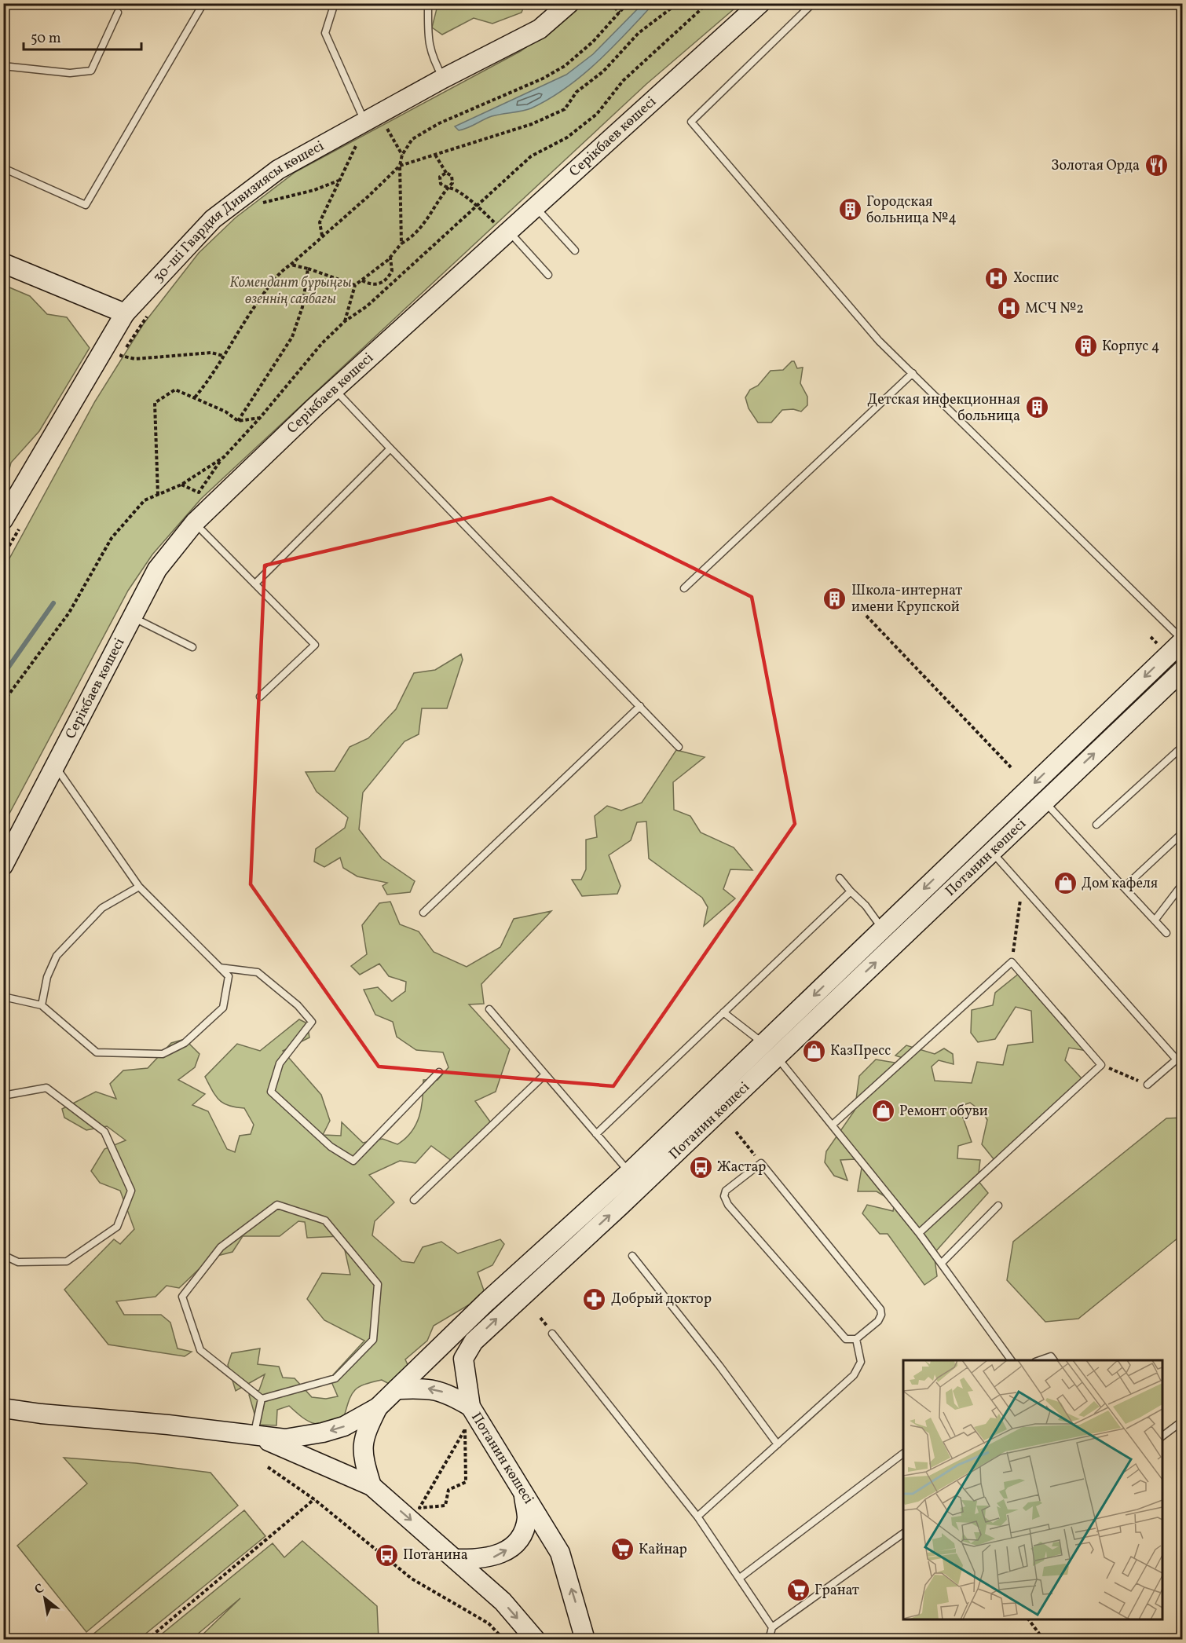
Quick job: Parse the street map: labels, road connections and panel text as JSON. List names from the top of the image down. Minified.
{"streets":{"main road":["Серікбаев көшесі","30-ші Гвардия Дивизиясы көшесі","Потанин көшесі"]},"parks":["Комендант бұрыңғы өзеннің саябағы"],"places":{"restaurant":["Золотая Орда"],"building":["Городская больница №4","Корпус 4","Детская инфекционная больница","Школа-интернат имени Крупской"],"hospital":["Хоспис","МСЧ №2"],"shop":["Дом кафеля","КазПресс","Ремонт обуви"],"bus stop":["Жастар","Потанина"],"pharmacy":["Добрый доктор"],"supermarket":["Кайнар","Гранат"]},"scale_bar":"50 m","north":"top left"}
